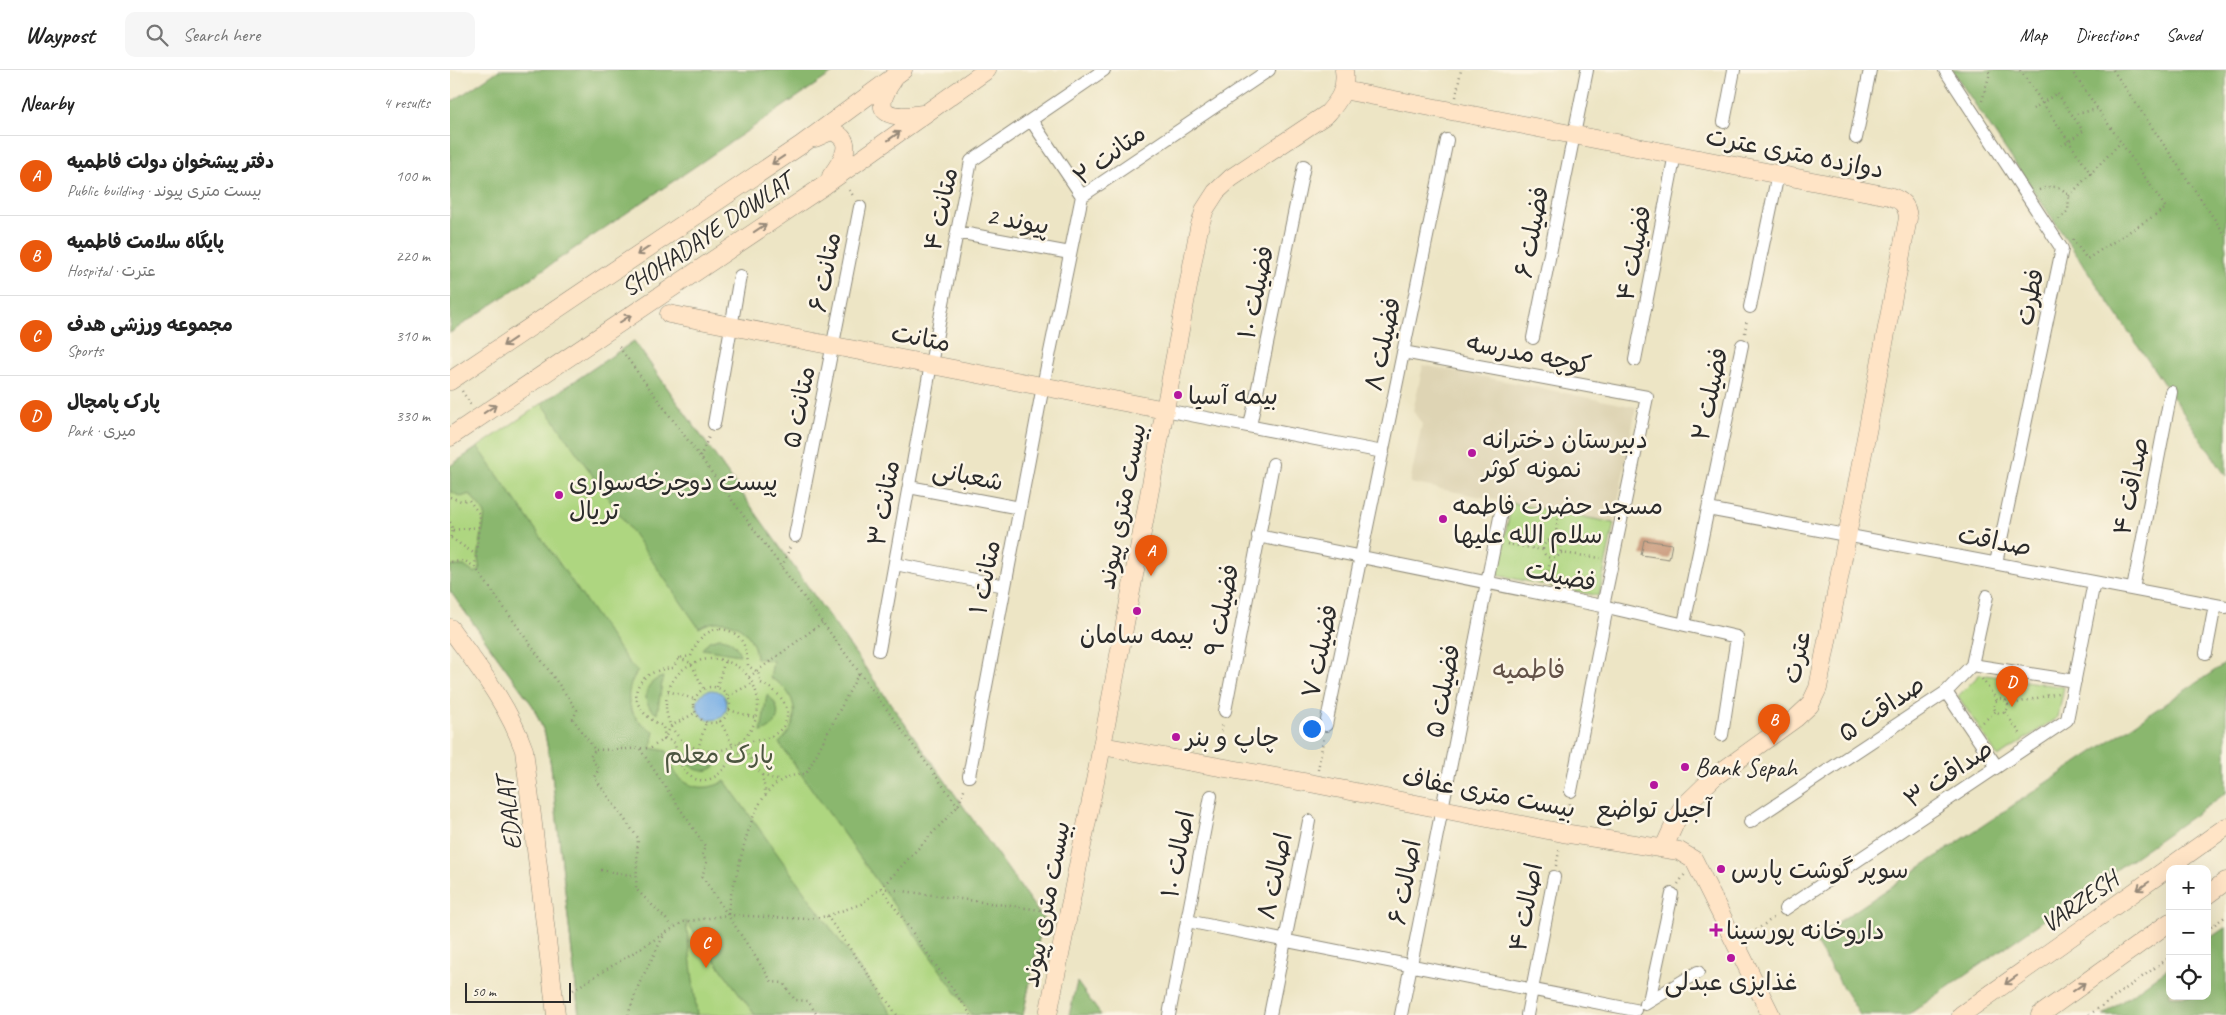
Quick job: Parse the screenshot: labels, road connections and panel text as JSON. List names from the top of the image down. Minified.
{"streets":{"street":["دوازده متری عترت","متانت ۲","متانت ۴","پیوند 2","فضیلت ۶","SHOHADAYE DOWLAT","فضیلت ۴","متانت ۶","فضیلت ۱۰","فطرت","متانت","فضیلت ۸","کوچه مدرسه","فضیلت ۲","متانت ۵","شعبانی","صداقت ۴","متانت ۳","بیست متری پیوند","صداقت","فضیلت","متانت ۱","فضیلت ۹","فضیلت ۷","عترت","فضیلت ۵","صداقت ۵","صداقت ۳","بیست متری عفاف","EDALAT","اصالت ۱۰","اصالت ۸","اصالت ۶","VARZESH","اصالت ۴"]},"crossings":[["دوازده متری عترت","فضیلت ۶"],["دوازده متری عترت","فضیلت ۴"],["دوازده متری عترت","بیست متری پیوند"],["دوازده متری عترت","صداقت"],["دوازده متری عترت","عترت"],["متانت ۲","پیوند 2"],["متانت ۲","متانت"],["متانت ۲","متانت ۱"],["متانت ۴","پیوند 2"],["متانت ۴","متانت"],["متانت ۴","متانت ۳"],["متانت ۶","متانت"],["متانت ۶","متانت ۵"],["فطرت","صداقت"],["متانت","متانت ۵"],["متانت","متانت ۳"],["متانت","بیست متری پیوند"],["متانت","متانت ۱"],["فضیلت ۸","کوچه مدرسه"],["فضیلت ۸","فضیلت"],["فضیلت ۸","فضیلت ۷"],["فضیلت ۲","فضیلت"],["شعبانی","متانت ۳"],["شعبانی","متانت ۱"],["صداقت ۴","صداقت"],["بیست متری پیوند","بیست متری عفاف"],["صداقت","عترت"],["صداقت","صداقت ۳"],["فضیلت","فضیلت ۹"],["فضیلت","فضیلت ۷"],["فضیلت","فضیلت ۵"],["فضیلت ۷","بیست متری عفاف"],["عترت","بیست متری عفاف"],["فضیلت ۵","بیست متری عفاف"],["فضیلت ۵","اصالت ۶"],["بیست متری عفاف","اصالت ۶"],["بیست متری عفاف","اصالت ۴"]],"districts":["فاطمیه"],"parks":["پارک معلم"],"places":{"other":["بیمه آسیا","دبیرستان دخترانه نمونه کوثر","پیست دوچرخه‌سواری تریال","مسجد حضرت فاطمه سلام الله علیها","بیمه سامان","چاپ و بنر","Bank Sepah","آجیل تواضع","سوپر گوشت پارس","غذاپزی عبدلی"],"health":["داروخانه پورسینا"]},"scale_bar":"50 m","page":{"header":"Waypost","search":"Search here","nav":["Map","Directions","Saved"],"heading":["Nearby","4 results"],"list":[{"mark":"A","name":"دفتر پیشخوان دولت فاطمیه","note":"Public building · بیست متری پیوند","value":"100 m"},{"mark":"B","name":"پایگاه سلامت فاطمیه","note":"Hospital · عترت","value":"220 m"},{"mark":"C","name":"مجموعه ورزشی هدف","note":"Sports","value":"310 m"},{"mark":"D","name":"پارک پامچال","note":"Park · میری","value":"330 m"}],"pins":["A","D","B","C"],"map_buttons":["+","−"],"scale":"50 m"}}
